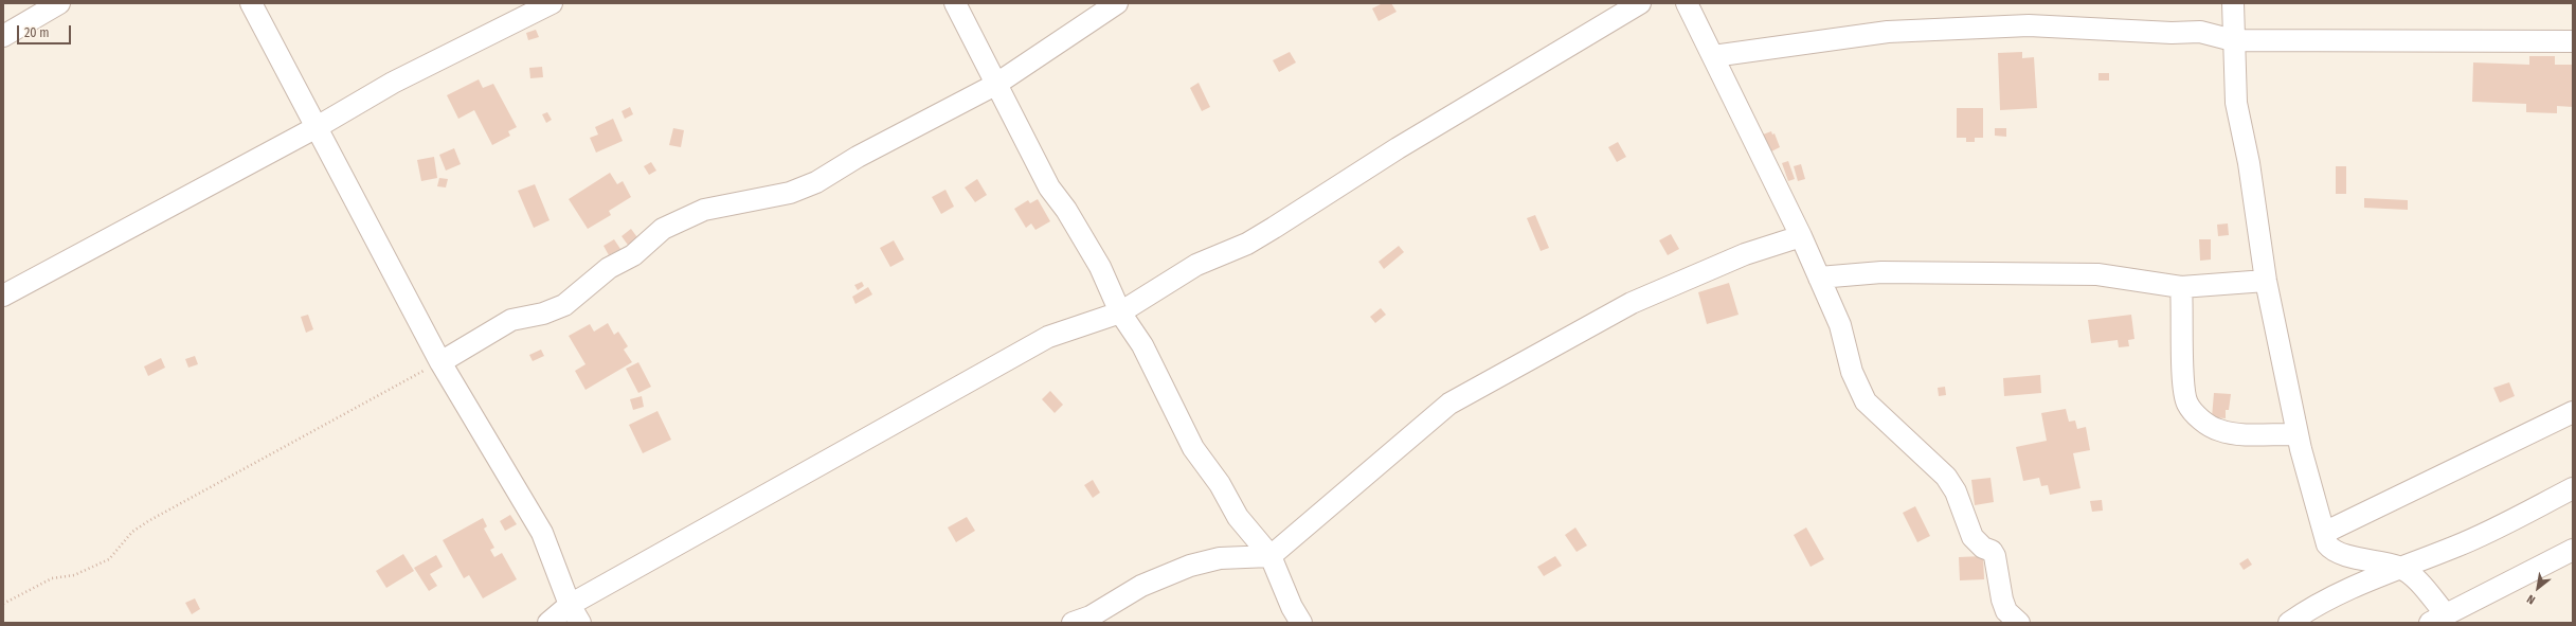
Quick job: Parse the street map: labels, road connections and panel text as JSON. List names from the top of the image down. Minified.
{"scale_bar":"20 m","north":"bottom left"}
